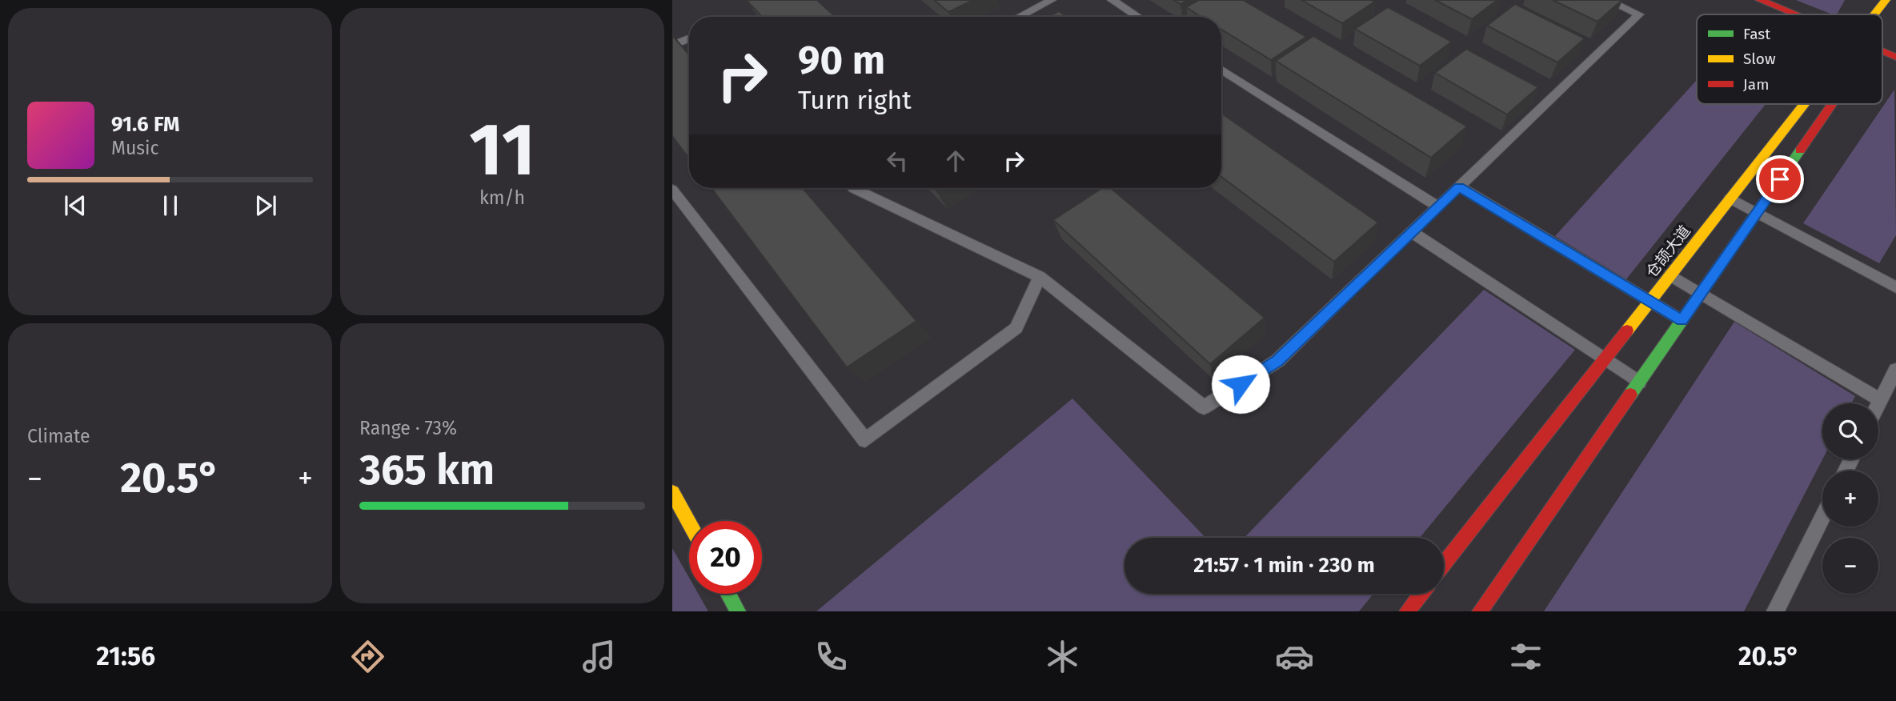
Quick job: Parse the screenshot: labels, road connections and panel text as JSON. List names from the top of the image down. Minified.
{"streets":{"main road":["仓颉大道"]},"legend":["Fast","Slow","Jam"],"page":{"tile":[["11","km/h"],"Climate",["Range · 73%","365 km"]],"turn":["90 m","Turn right"],"song":["91.6 FM","Music"],"map_buttons":["+","−"],"heat":["−","20.5°","+"],"limit":"20","trip":"21:57 · 1 min · 230 m","tabs":["21:56","20.5°"]}}
